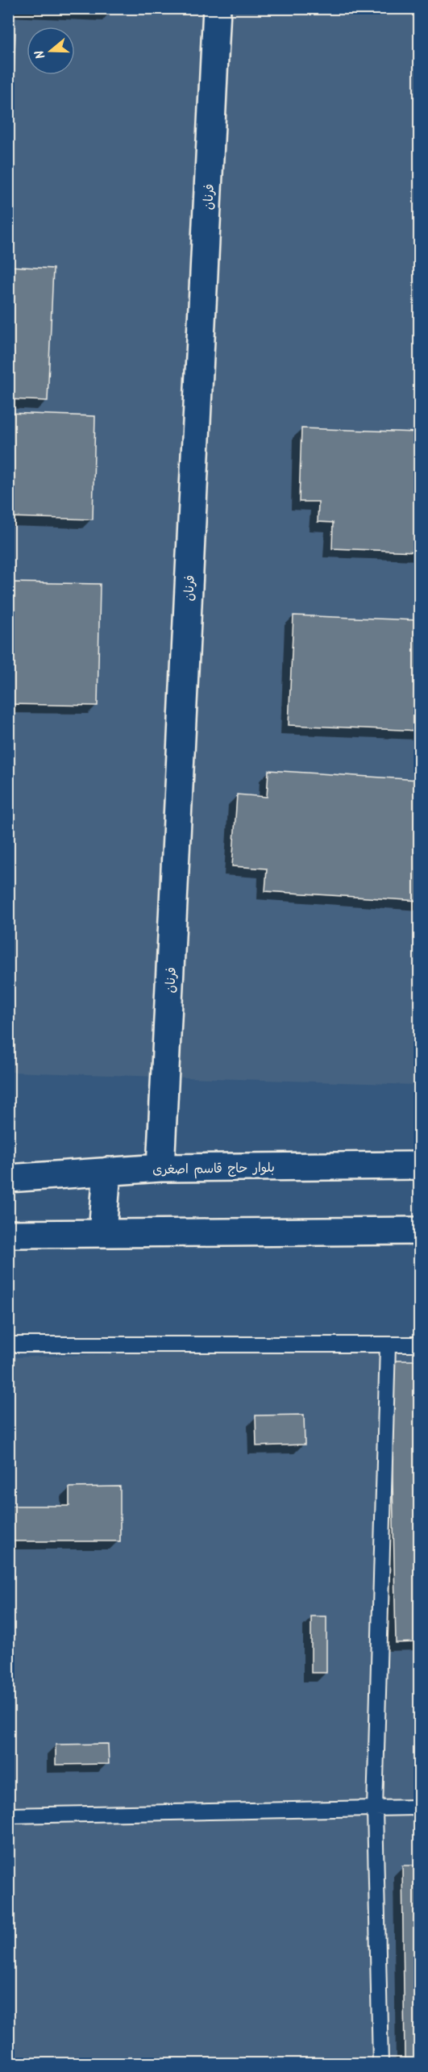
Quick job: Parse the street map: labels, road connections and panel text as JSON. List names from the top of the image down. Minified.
{"streets":{"street":["فرنان","بلوار حاج قاسم اصغری"]},"crossings":[["فرنان","بلوار حاج قاسم اصغری"]],"north":"left"}
